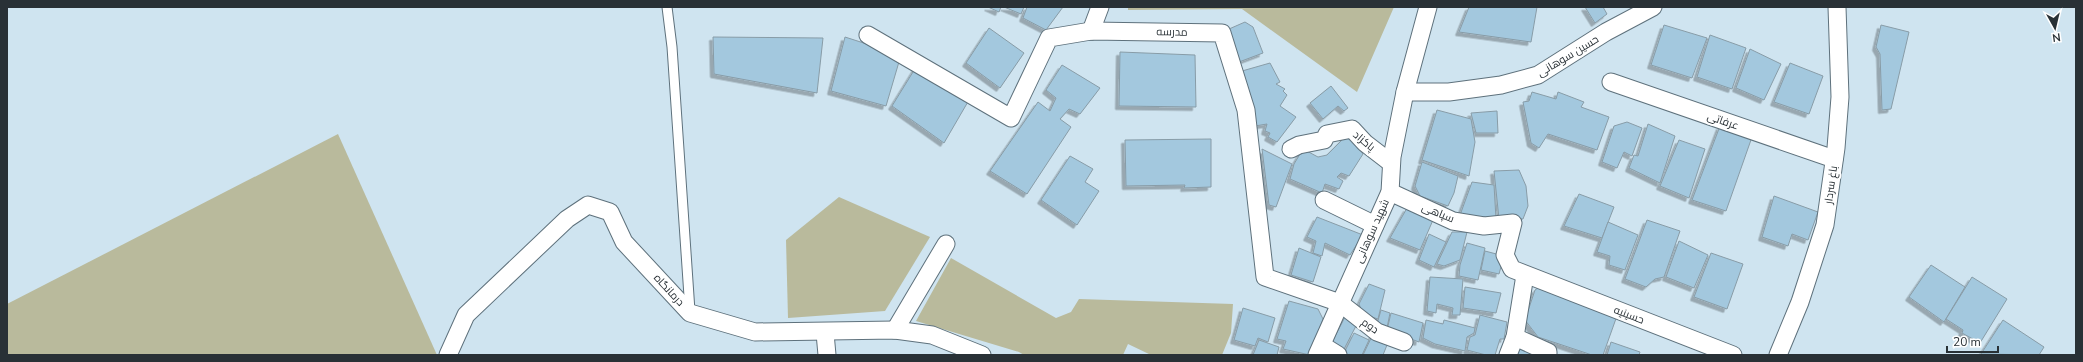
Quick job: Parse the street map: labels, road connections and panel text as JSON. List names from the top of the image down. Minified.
{"streets":{"street":["مدرسه","حسین سوهانی","عرفاتی","پاکزاد","باغ سردار","سپاهی","شهید سوهانی","درمانگاه","حسینیه","دوم"]},"crossings":[["مدرسه","شهید سوهانی"],["مدرسه","دوم"],["حسین سوهانی","شهید سوهانی"],["عرفاتی","باغ سردار"],["پاکزاد","شهید سوهانی"],["سپاهی","شهید سوهانی"],["سپاهی","حسینیه"],["شهید سوهانی","دوم"]],"scale_bar":"20 m","north":"bottom"}
